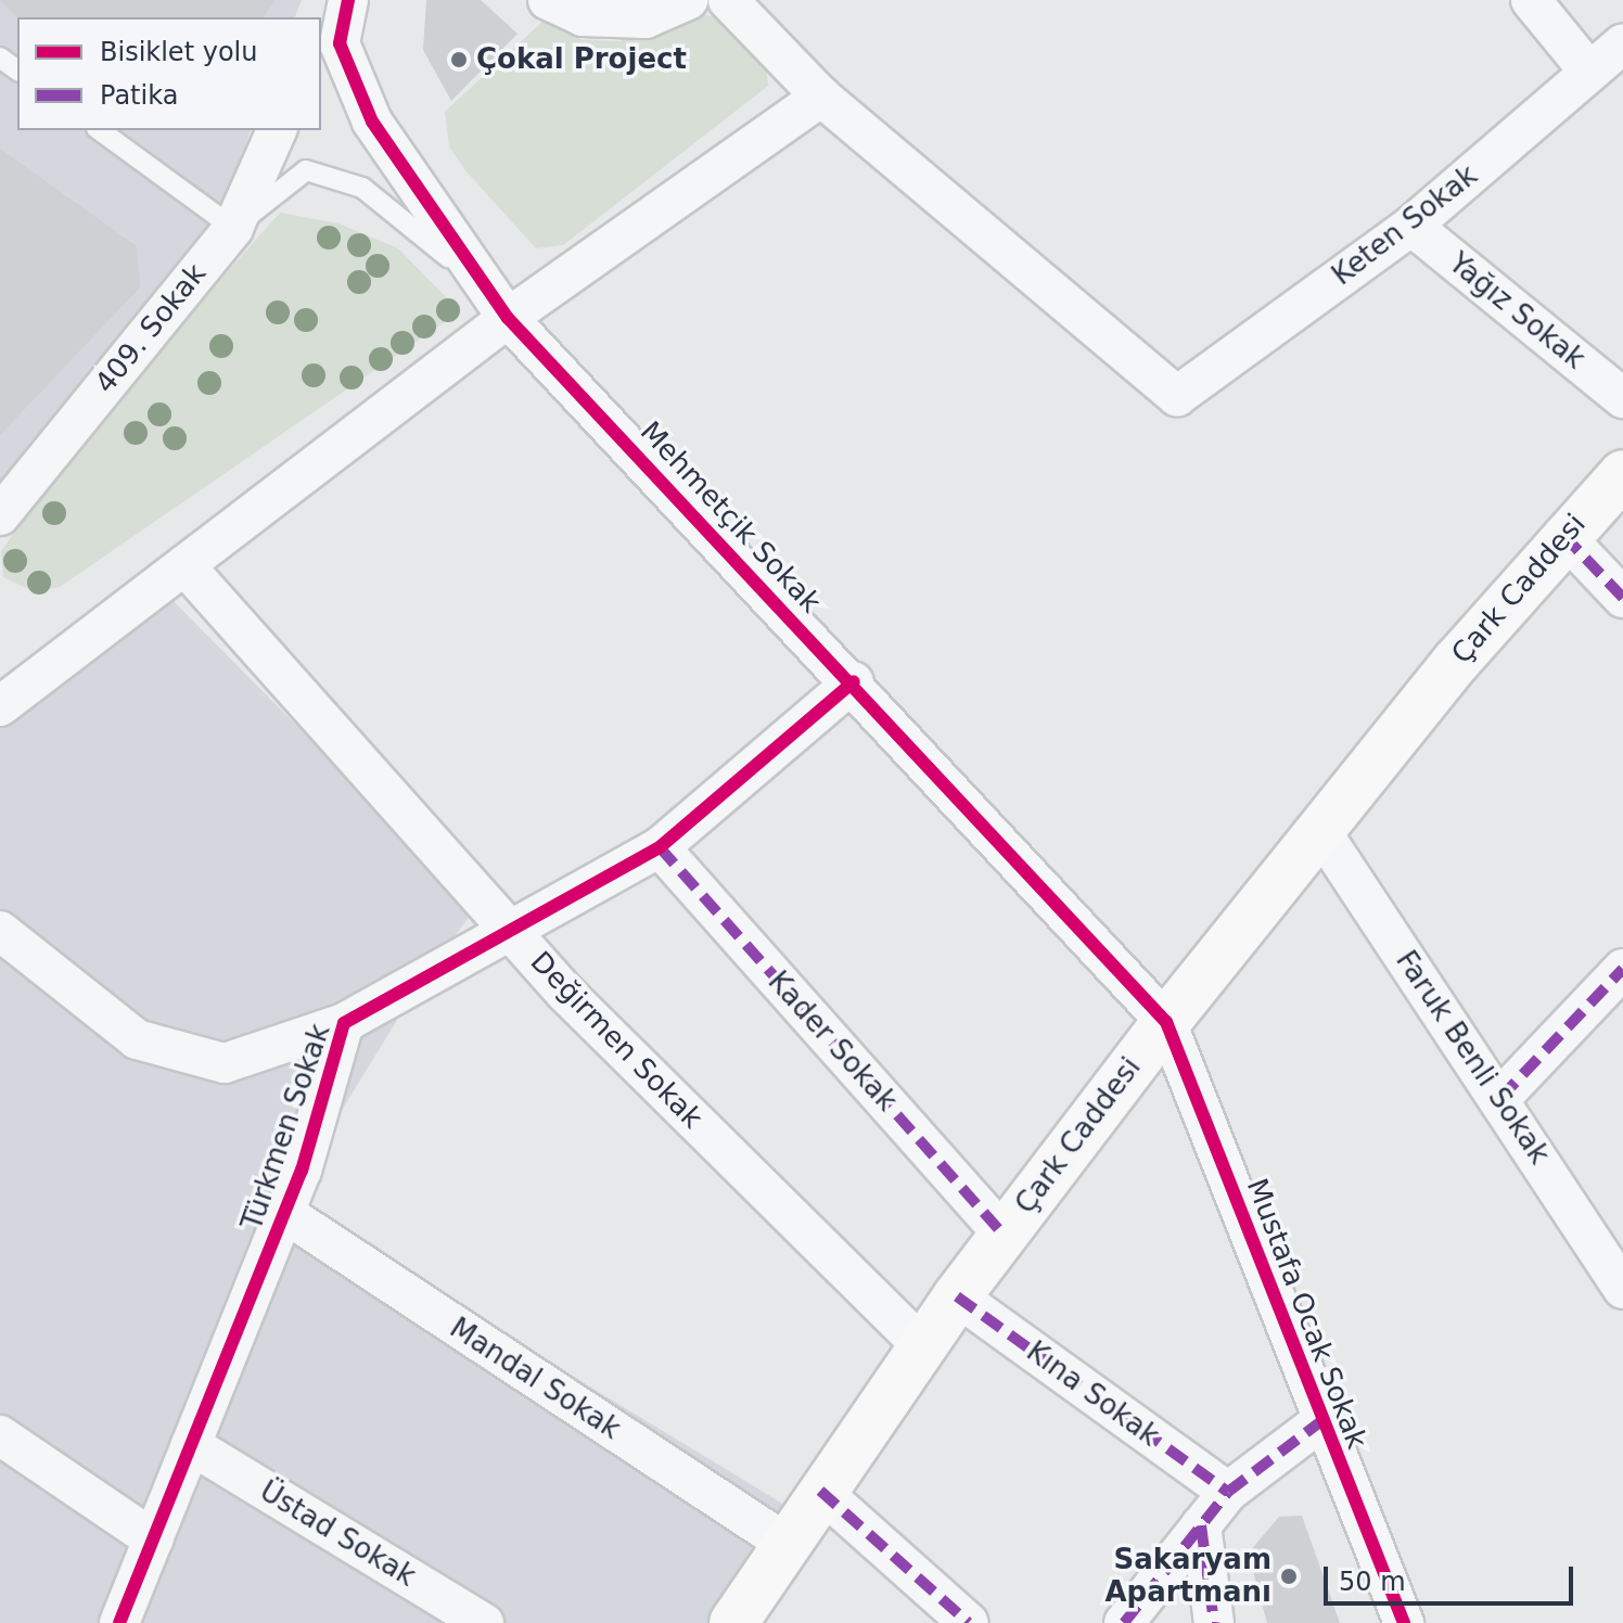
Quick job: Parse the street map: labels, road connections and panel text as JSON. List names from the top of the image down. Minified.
{"streets":{"main road":["Çark Caddesi"],"street":["Keten Sokak","Yağız Sokak","409. Sokak","Mehmetçik Sokak","Değirmen Sokak","Kader Sokak","Faruk Benli Sokak","Türkmen Sokak","Mustafa Ocak Sokak","Mandal Sokak","Kına Sokak","Üstad Sokak"]},"crossings":[["Keten Sokak","Yağız Sokak"],["Mehmetçik Sokak","Çark Caddesi"],["Mehmetçik Sokak","Türkmen Sokak"],["Mehmetçik Sokak","Mustafa Ocak Sokak"],["Çark Caddesi","Değirmen Sokak"],["Çark Caddesi","Kader Sokak"],["Çark Caddesi","Faruk Benli Sokak"],["Çark Caddesi","Mustafa Ocak Sokak"],["Çark Caddesi","Mandal Sokak"],["Çark Caddesi","Kına Sokak"],["Değirmen Sokak","Türkmen Sokak"],["Kader Sokak","Türkmen Sokak"],["Türkmen Sokak","Mandal Sokak"],["Türkmen Sokak","Üstad Sokak"]],"places":["Çokal Project","Sakaryam Apartmanı"],"legend":["Bisiklet yolu","Patika"],"scale_bar":"50 m"}
